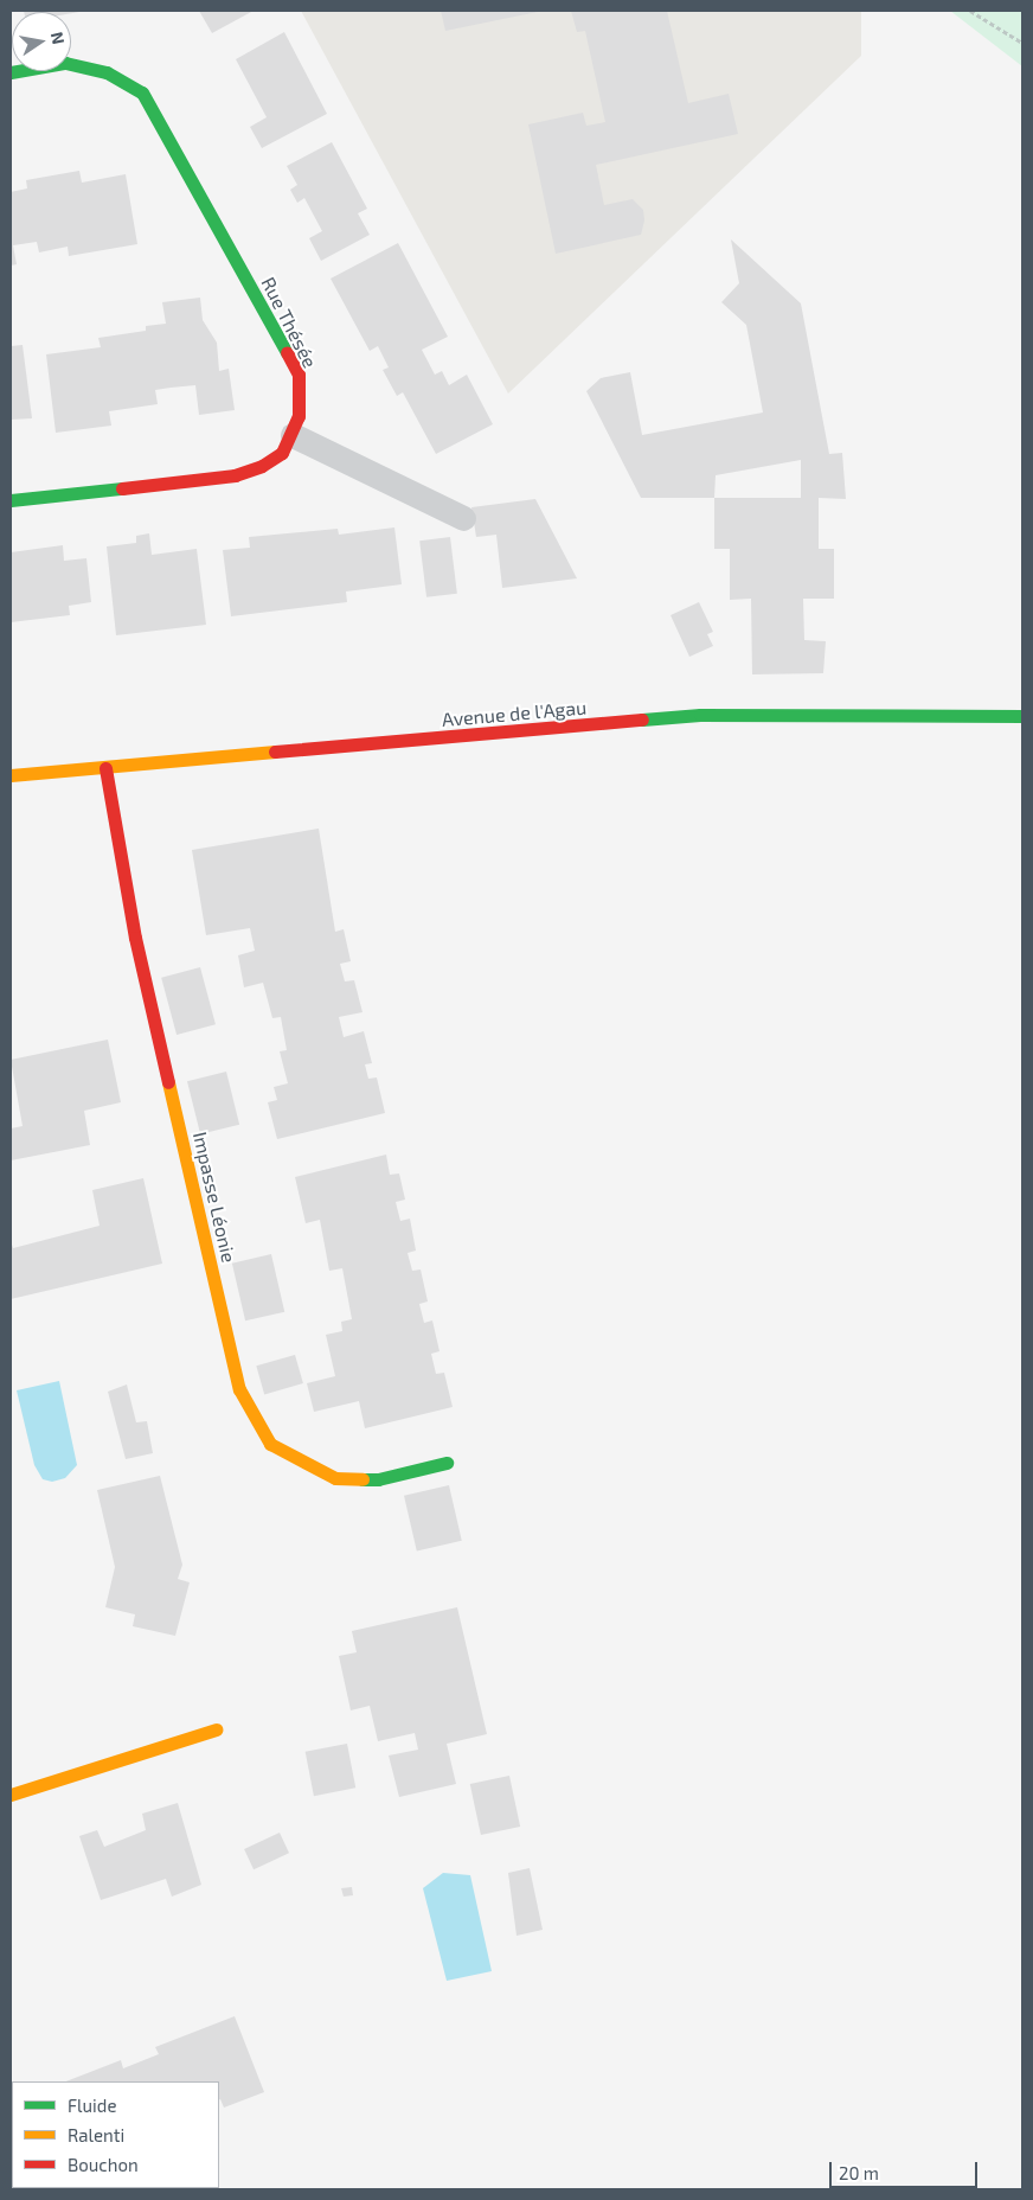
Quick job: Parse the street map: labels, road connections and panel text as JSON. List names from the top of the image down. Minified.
{"streets":{"street":["Rue Thésée","Avenue de l'Agau","Impasse Léonie"]},"crossings":[["Avenue de l'Agau","Impasse Léonie"]],"legend":["Fluide","Ralenti","Bouchon"],"scale_bar":"20 m","north":"right"}
